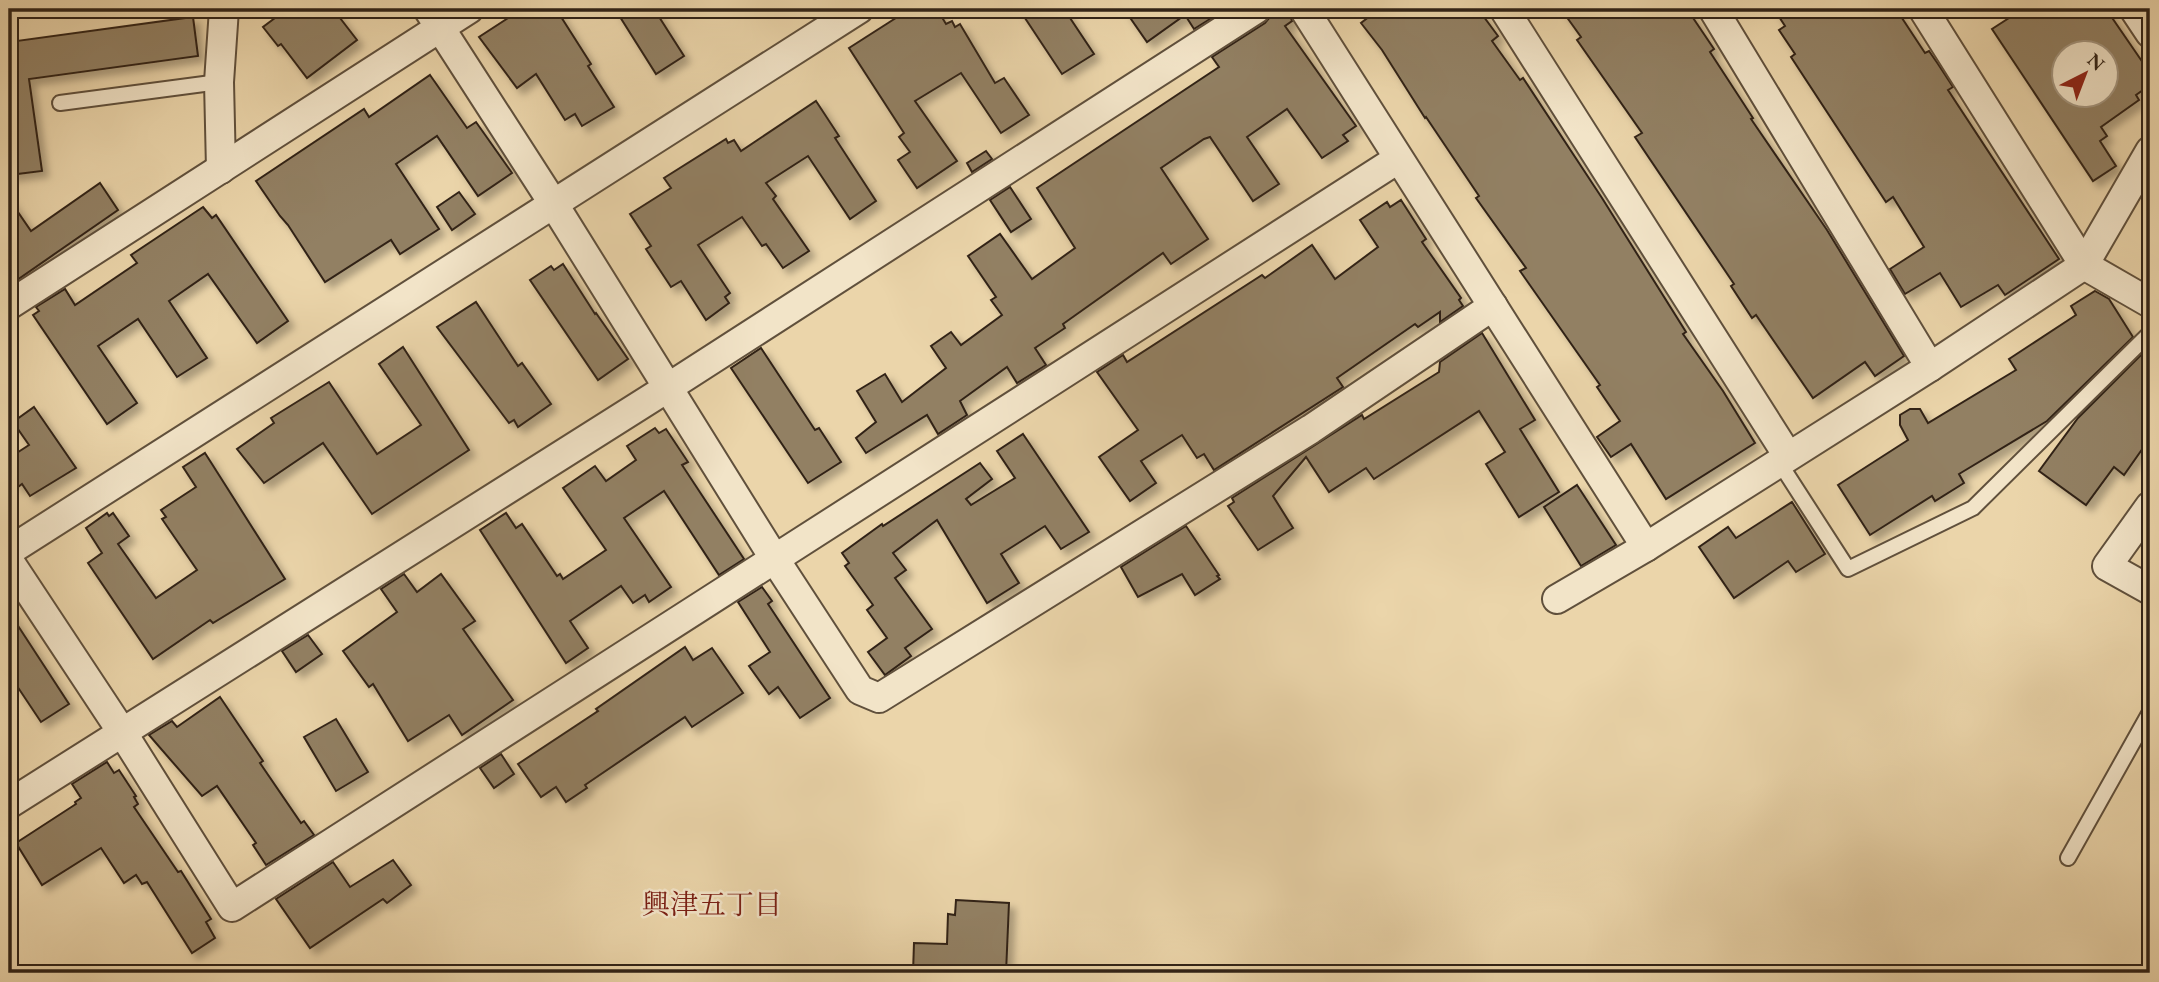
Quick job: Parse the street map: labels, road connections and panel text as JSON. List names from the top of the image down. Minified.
{"districts":["興津五丁目"],"north":"top right"}
